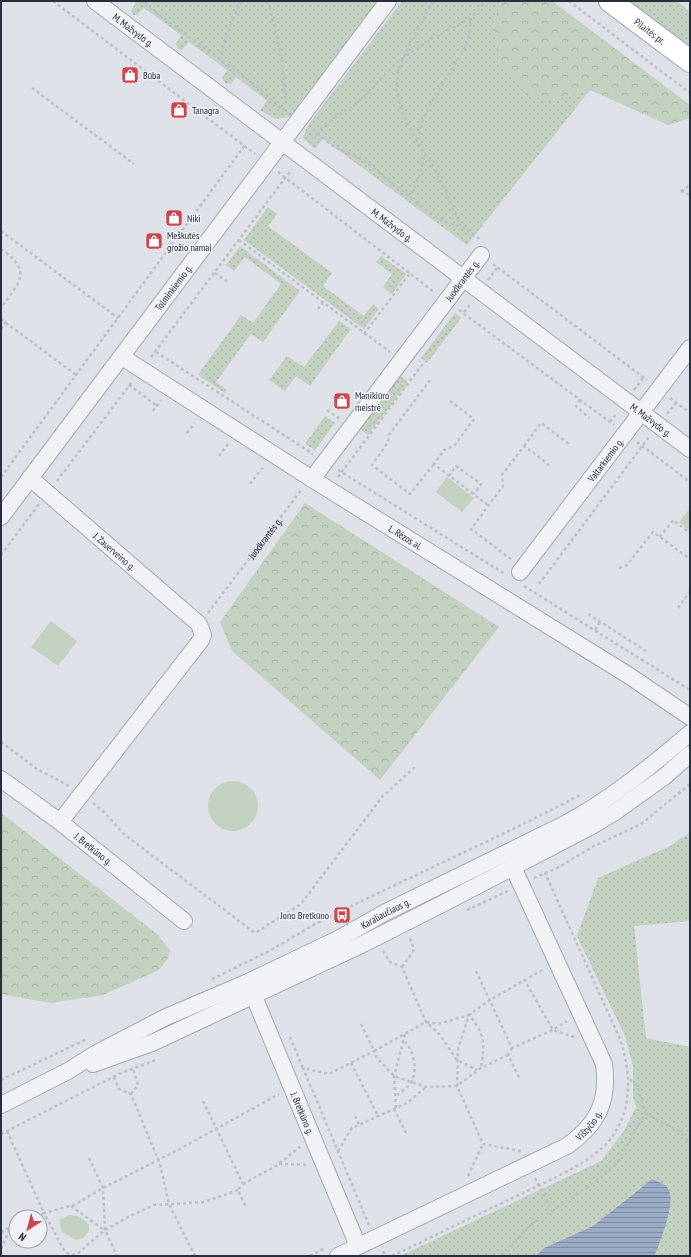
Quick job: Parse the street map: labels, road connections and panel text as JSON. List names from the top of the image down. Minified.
{"streets":{"main road":["Pilaitės pr."],"street":["M. Mažvydo g.","Juodkrantės g.","Tolminkiemio g.","Valtarkiemio g.","L. Rėzos al.","J. Zauerveino g.","J. Bretkūno g.","Karaliaučiaus g.","Vištyčio g."]},"crossings":[["M. Mažvydo g.","Juodkrantės g."],["M. Mažvydo g.","Tolminkiemio g."],["M. Mažvydo g.","Valtarkiemio g."],["Juodkrantės g.","L. Rėzos al."],["Juodkrantės g.","J. Zauerveino g."],["Tolminkiemio g.","L. Rėzos al."],["Tolminkiemio g.","J. Zauerveino g."],["J. Bretkūno g.","Karaliaučiaus g."],["J. Bretkūno g.","Vištyčio g."],["Karaliaučiaus g.","Vištyčio g."]],"places":{"shop":["Būba","Tanagra","Niki","Meškutės grožio namai","Manikiūro meistrė"],"bus stop":["Jono Bretkūno"]},"north":"bottom left"}
